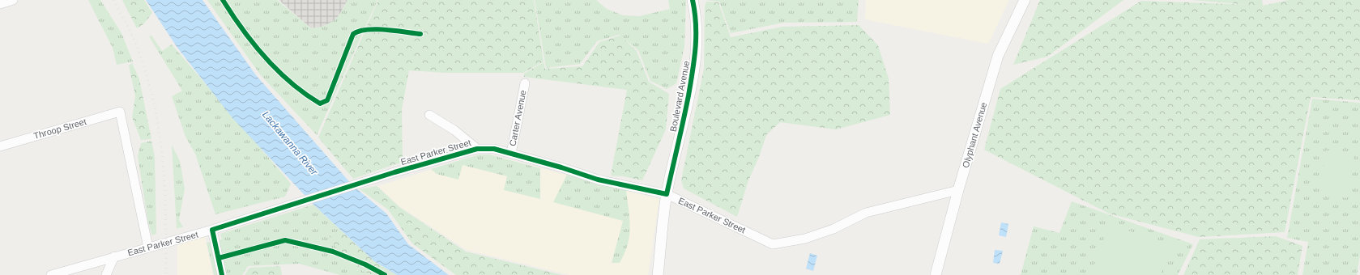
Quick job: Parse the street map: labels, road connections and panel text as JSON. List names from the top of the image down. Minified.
{"streets":{"street":["Boulevard Avenue","Carter Avenue","Throop Street","Olyphant Avenue","East Parker Street"]},"crossings":[["Boulevard Avenue","East Parker Street"],["Carter Avenue","East Parker Street"],["Throop Street","East Parker Street"],["Olyphant Avenue","East Parker Street"]],"water":["Lackawanna River"]}
